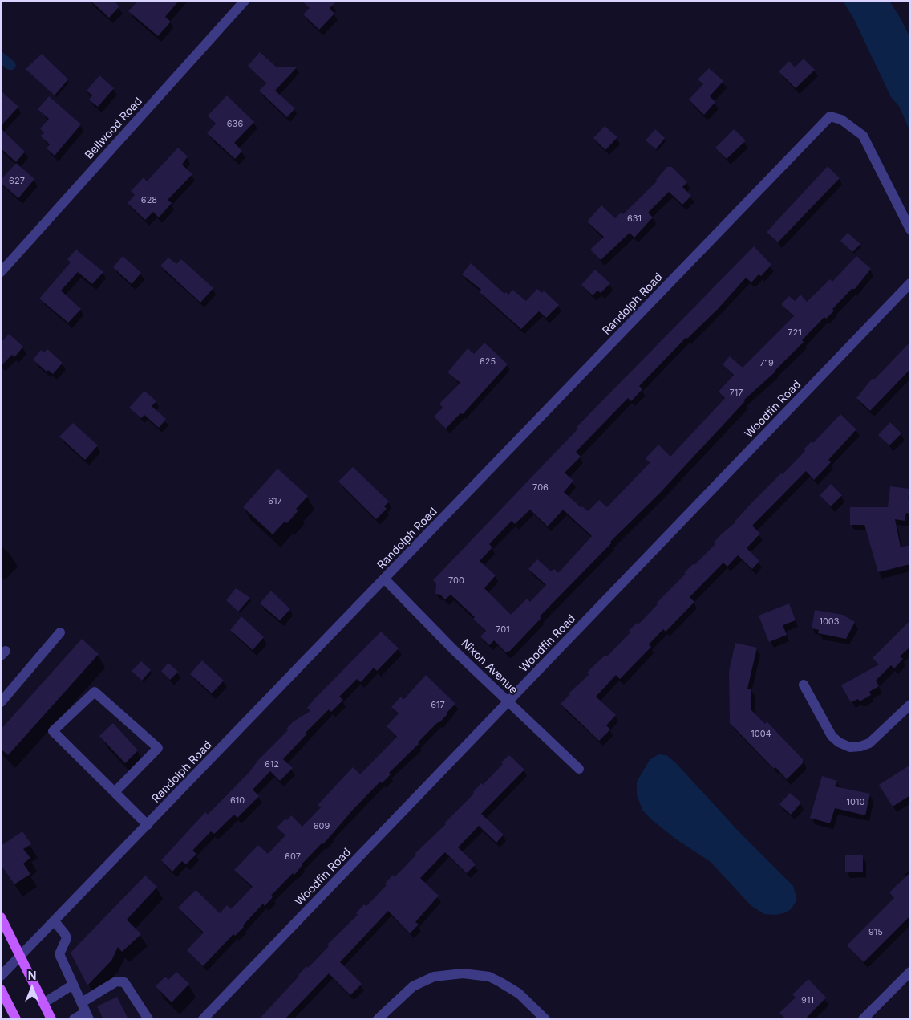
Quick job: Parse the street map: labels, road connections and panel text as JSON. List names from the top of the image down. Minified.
{"streets":{"street":["Bellwood Road","Randolph Road","Woodfin Road","Nixon Avenue"]},"crossings":[["Randolph Road","Nixon Avenue"],["Woodfin Road","Nixon Avenue"]],"house_numbers":["636","627","628","631","721","625","719","717","706","617","700","1003","701","617","1004","612","610","1010","609","607","915","911"],"north":"top"}
